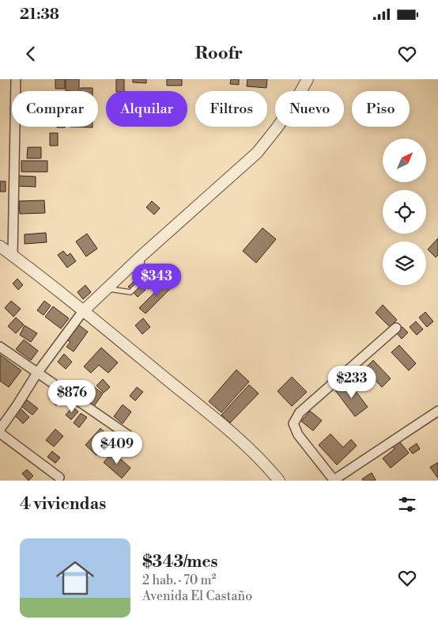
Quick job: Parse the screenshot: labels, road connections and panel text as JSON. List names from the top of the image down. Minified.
{"north":"top right","page":{"status":"21:38","header":"Roofr","chip":["Comprar","Alquilar","Filtros","Nuevo","Piso"],"price":["$343","$233","$876","$409"],"heading":"4 viviendas","list":[{"name":"$343/mes","note":"2 hab. · 70 m² · Avenida El Castaño"}]}}
